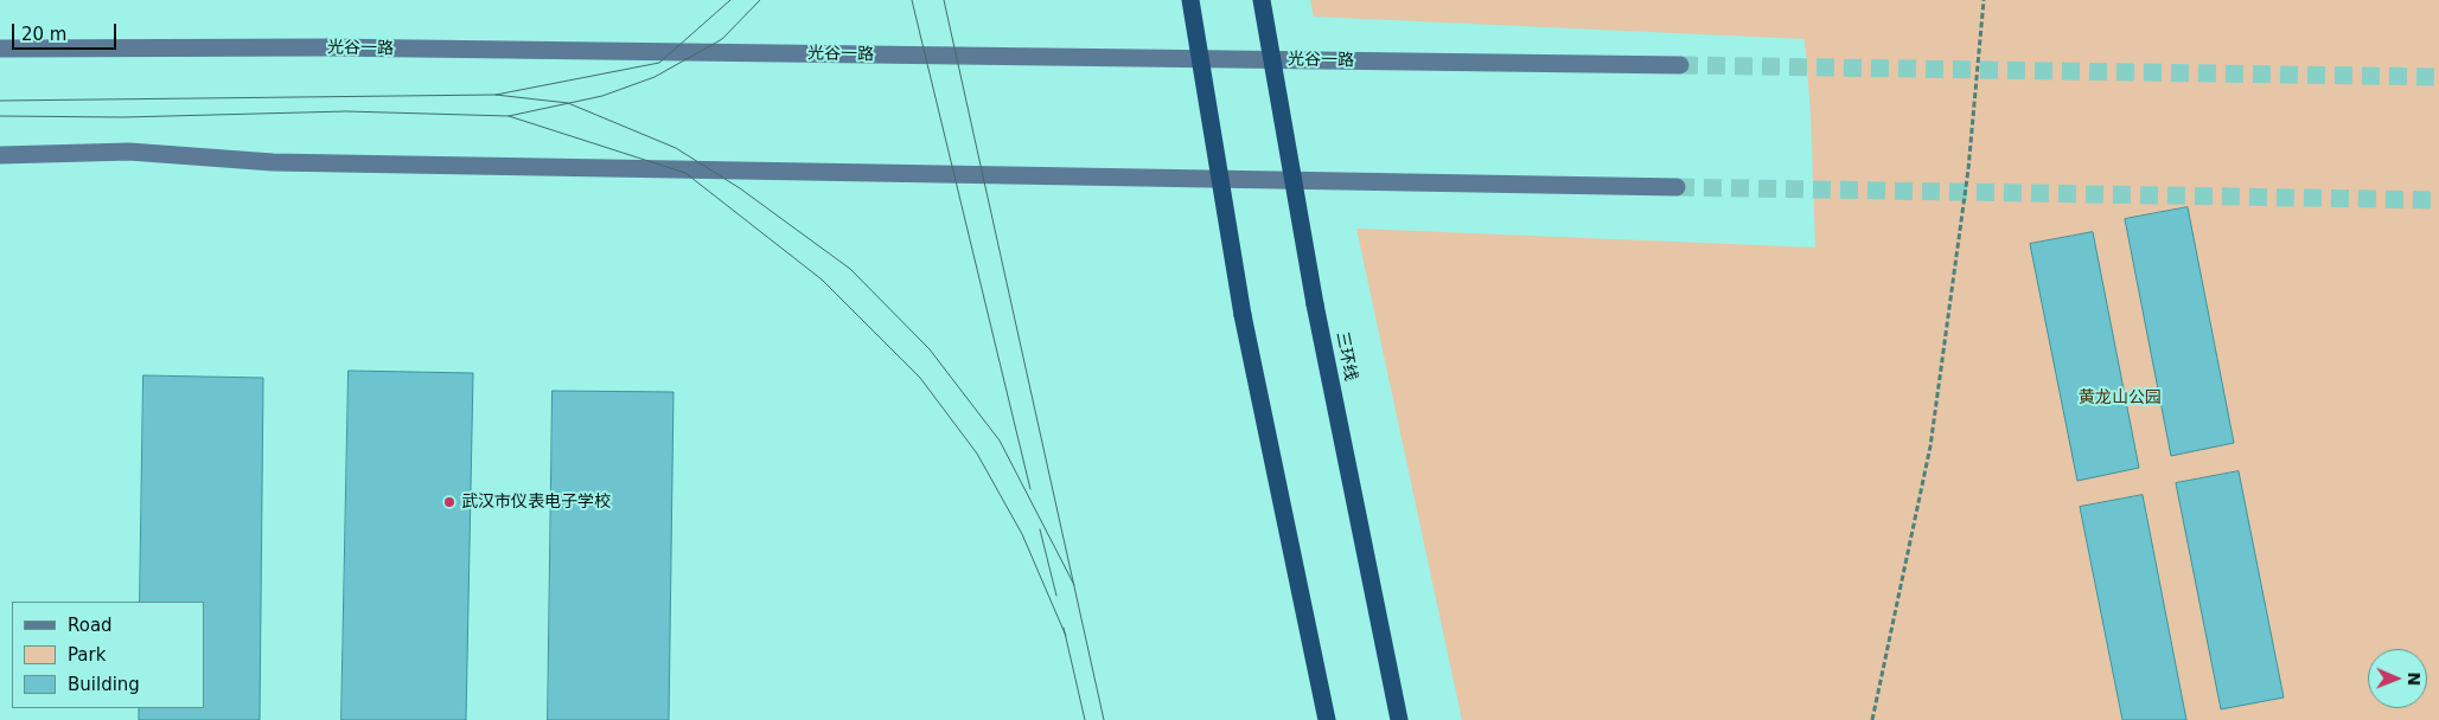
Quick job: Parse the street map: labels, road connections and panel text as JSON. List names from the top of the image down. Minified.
{"streets":{"highway":["三环线"],"main road":["光谷一路"]},"parks":["黄龙山公园"],"places":["武汉市仪表电子学校"],"legend":["Road","Park","Building"],"scale_bar":"20 m","north":"right"}
